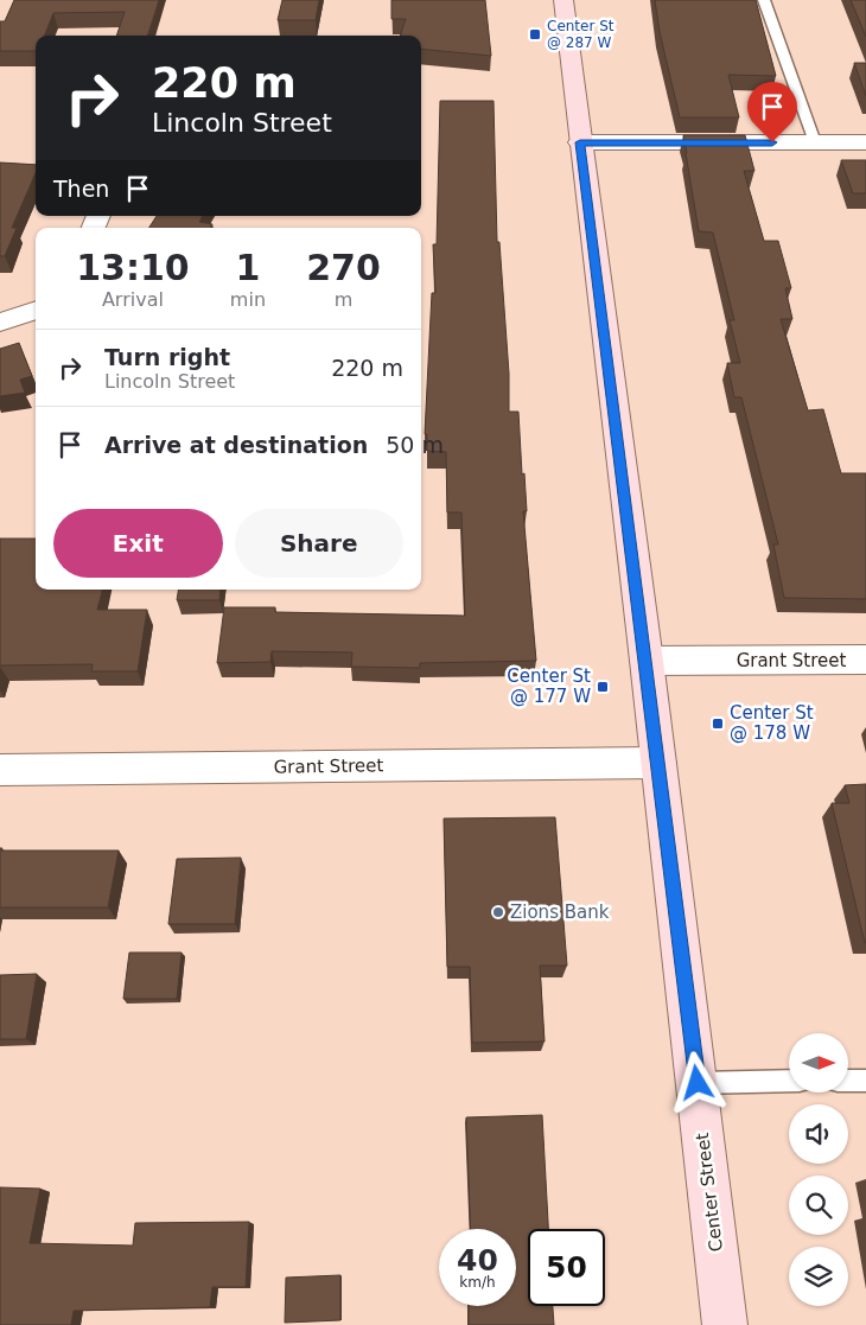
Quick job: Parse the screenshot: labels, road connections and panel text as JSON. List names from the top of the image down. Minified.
{"streets":{"main road":["Center Street"],"street":["Grant Street"]},"crossings":[["Grant Street","Center Street"]],"places":{"transit":["Center St @ 287 W","Center St @ 177 W","Center St @ 178 W"],"other":["Zions Bank"]},"north":"right","page":{"turn":["220 m","Lincoln Street"],"then":"Then","eta":["13:10","Arrival","1","min","270","m"],"list":[{"name":"Turn right","note":"Lincoln Street","value":"220 m"},{"name":"Arrive at destination","value":"50 m"}],"buttons":["Exit","Share"],"speed":"40 km/h","limit":"50"}}
